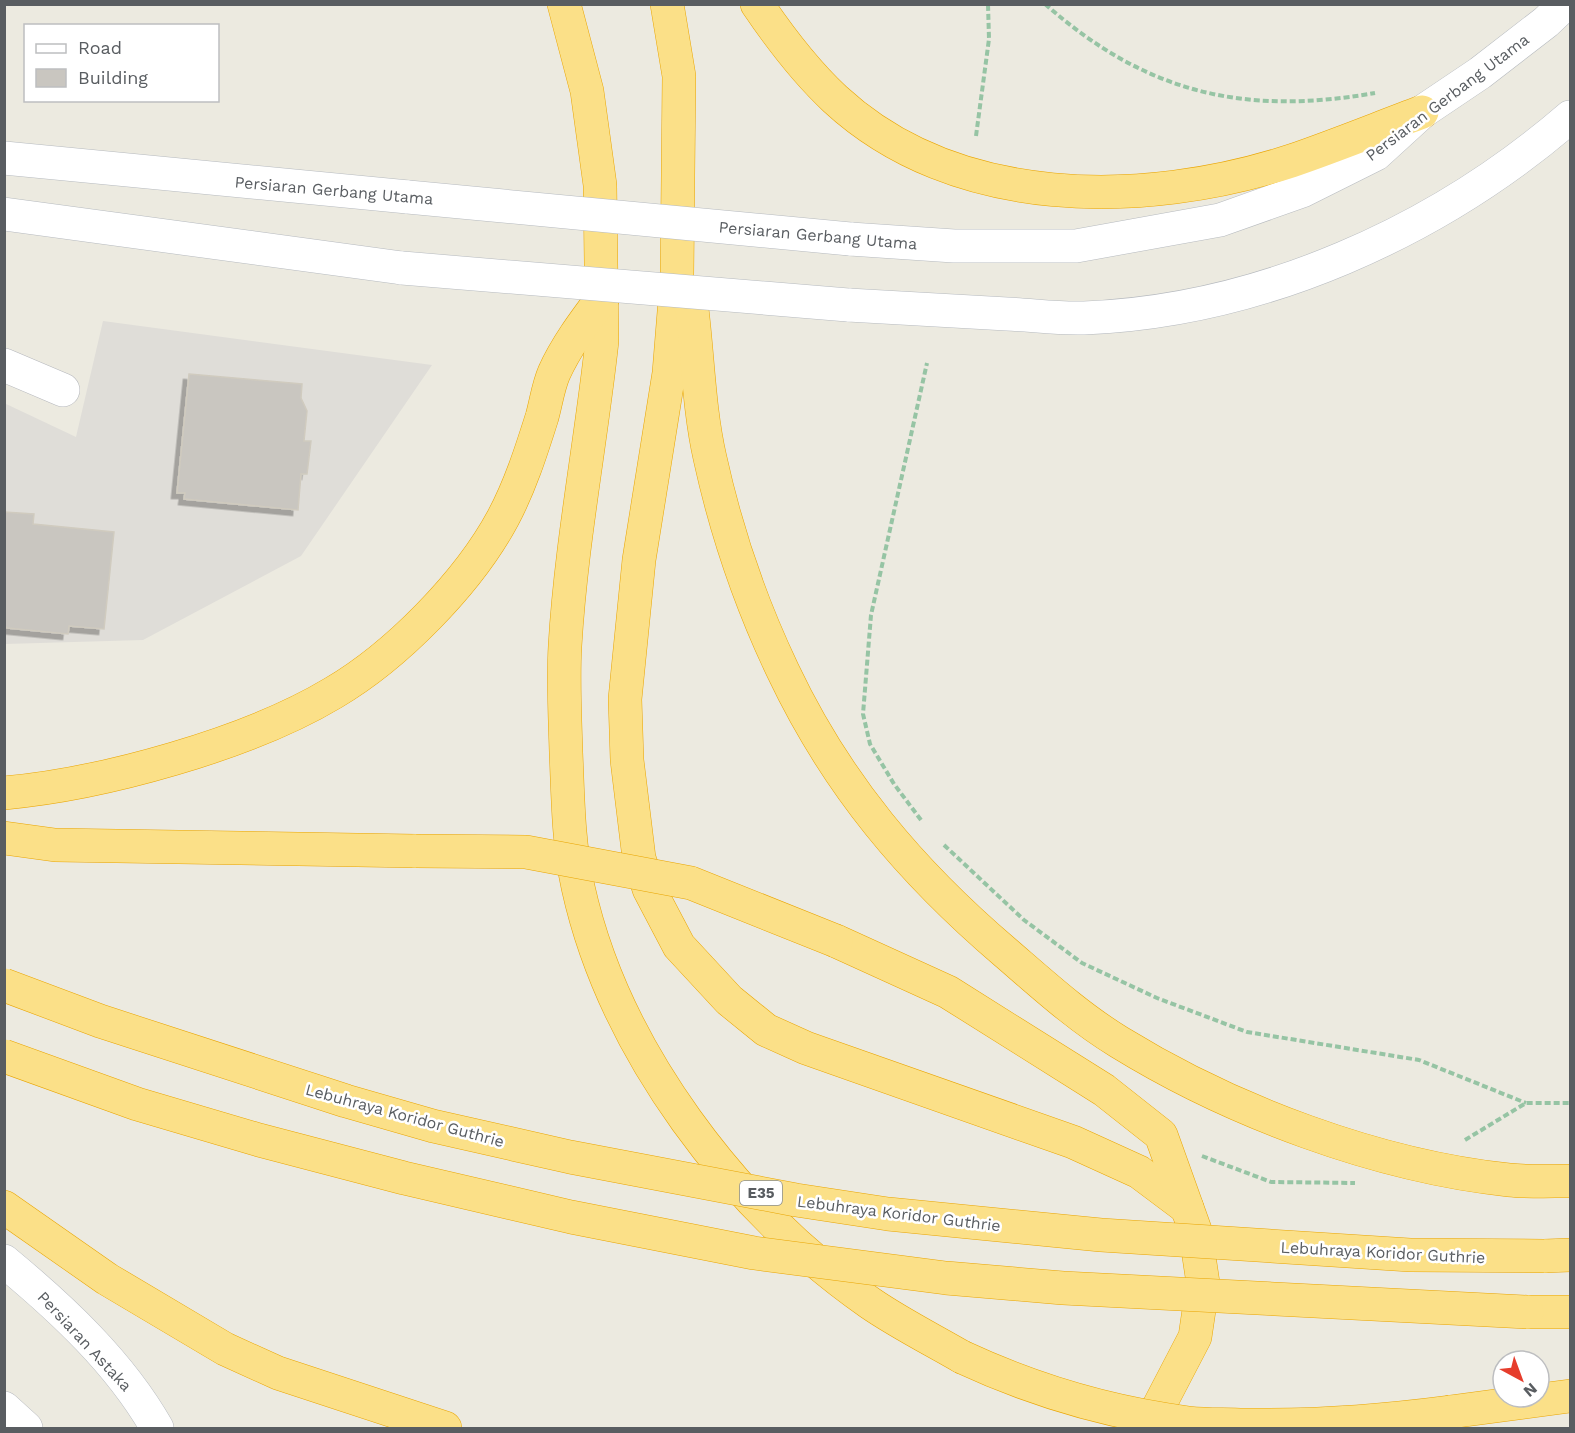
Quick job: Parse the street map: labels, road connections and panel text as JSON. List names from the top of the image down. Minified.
{"streets":{"highway":["Lebuhraya Koridor Guthrie","E35"],"main road":["Persiaran Gerbang Utama","Persiaran Astaka"]},"legend":["Road","Building"],"north":"bottom right"}
